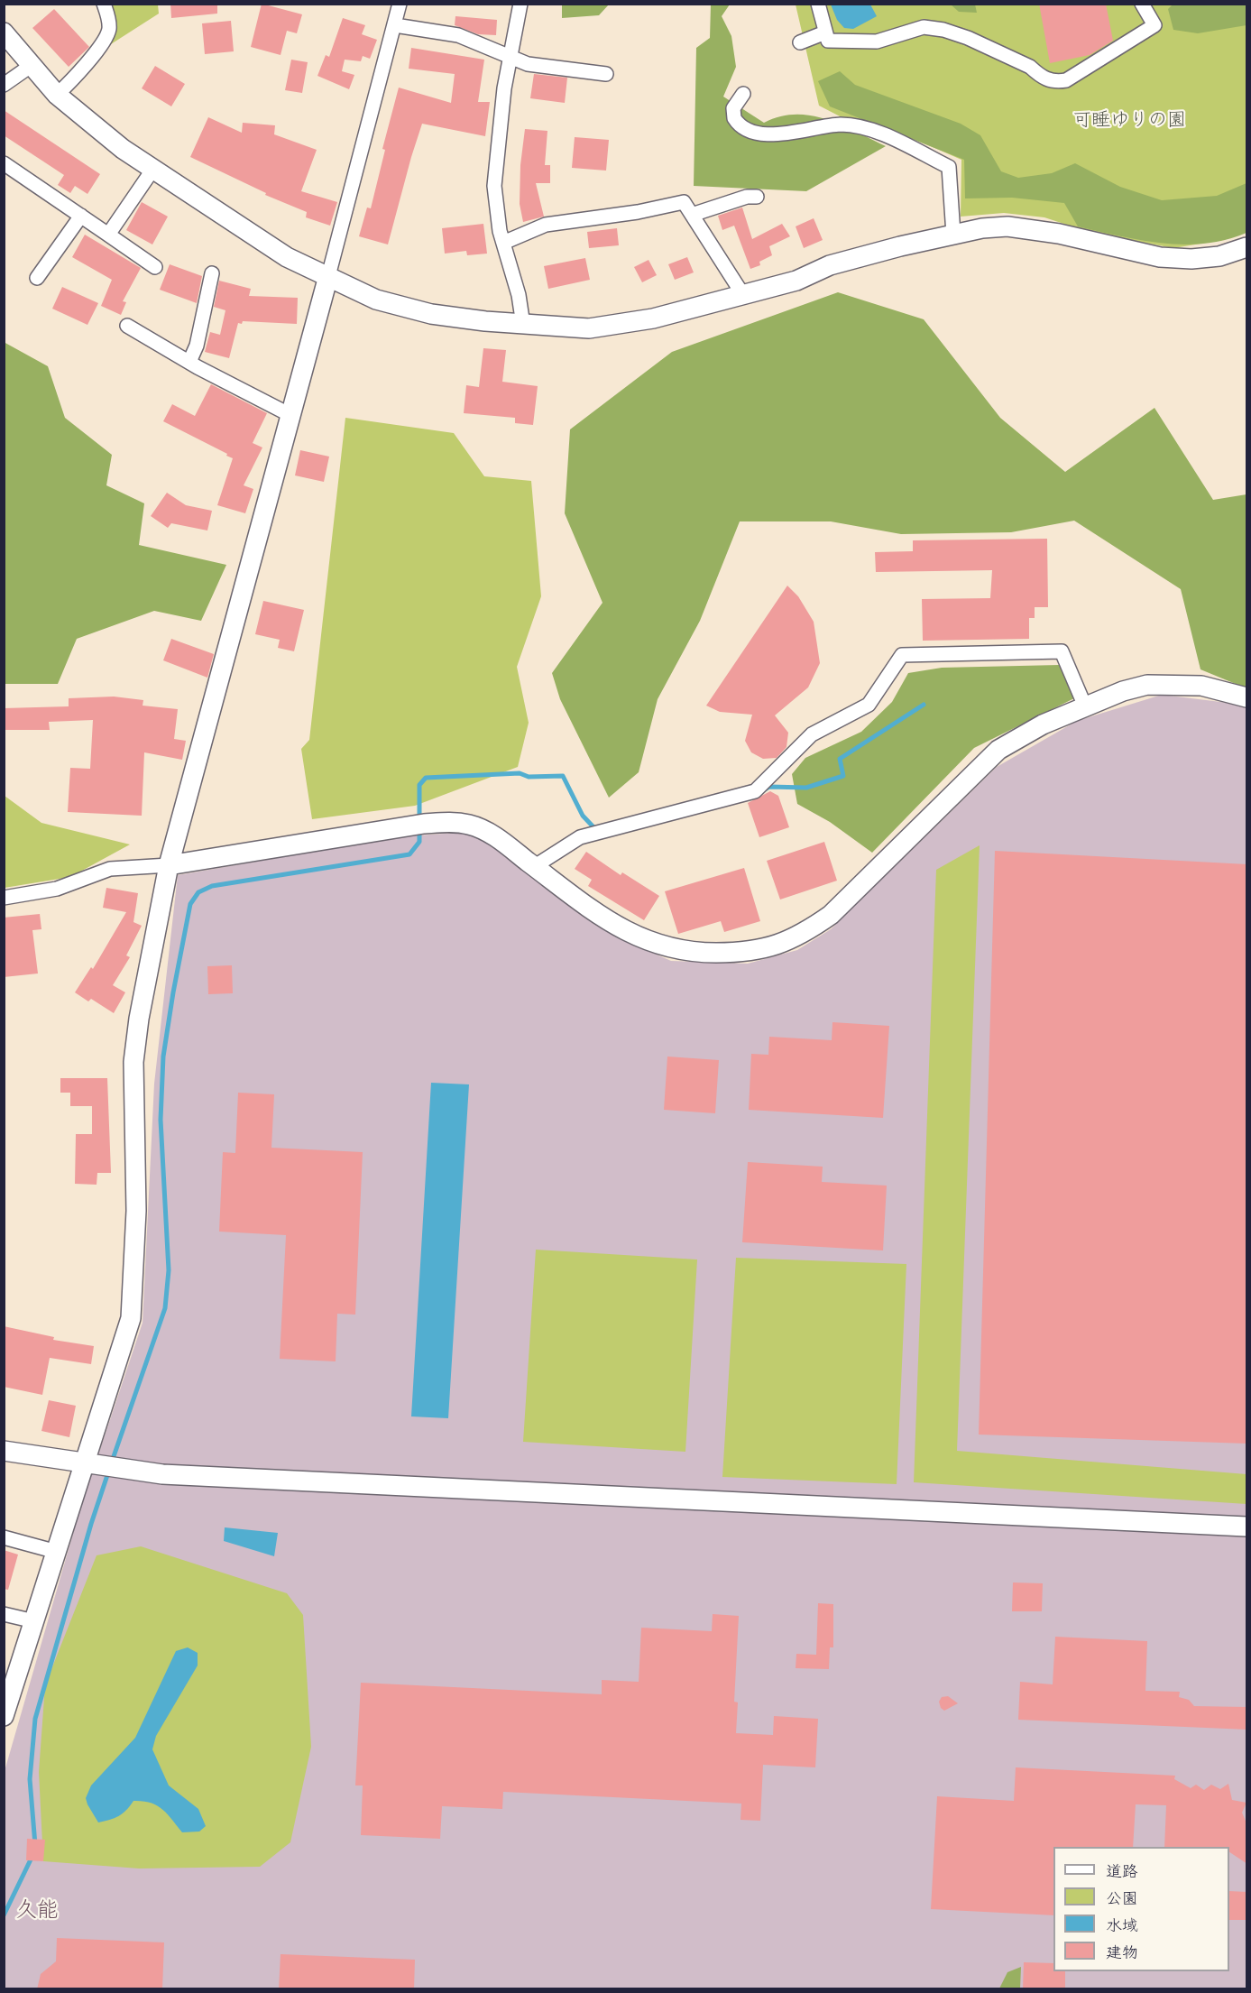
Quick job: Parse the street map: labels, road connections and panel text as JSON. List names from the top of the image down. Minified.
{"districts":["久能"],"parks":["可睡ゆりの園"],"legend":["道路","公園","水域","建物"]}
